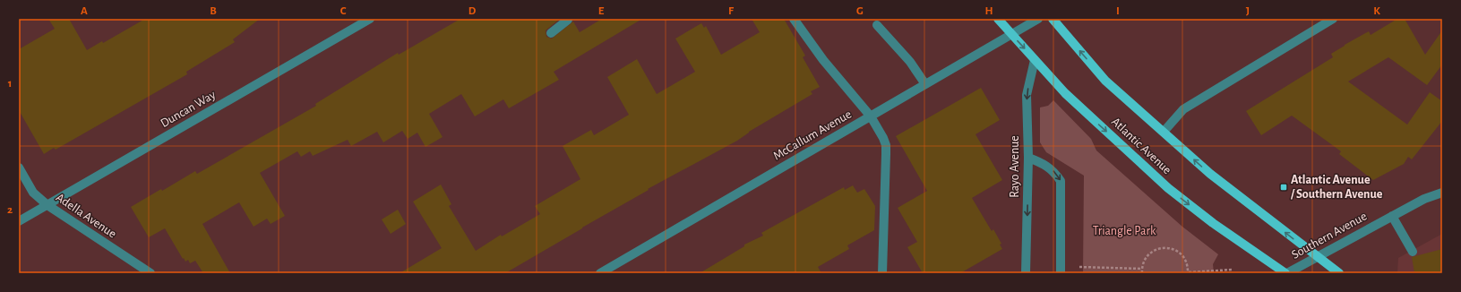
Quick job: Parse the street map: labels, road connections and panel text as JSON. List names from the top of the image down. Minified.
{"streets":{"main road":["Atlantic Avenue"],"street":["Duncan Way","McCallum Avenue","Rayo Avenue","Adella Avenue","Southern Avenue"]},"crossings":[["Duncan Way","Adella Avenue"],["McCallum Avenue","Atlantic Avenue"],["Atlantic Avenue","Rayo Avenue"],["Atlantic Avenue","Southern Avenue"]],"one_way":["Rayo Avenue"],"parks":["Triangle Park"],"places":{"transit":["Atlantic Avenue / Southern Avenue"]},"grid":{"columns":["A","B","C","D","E","F","G","H","I","J","K"],"rows":["1","2"]}}
